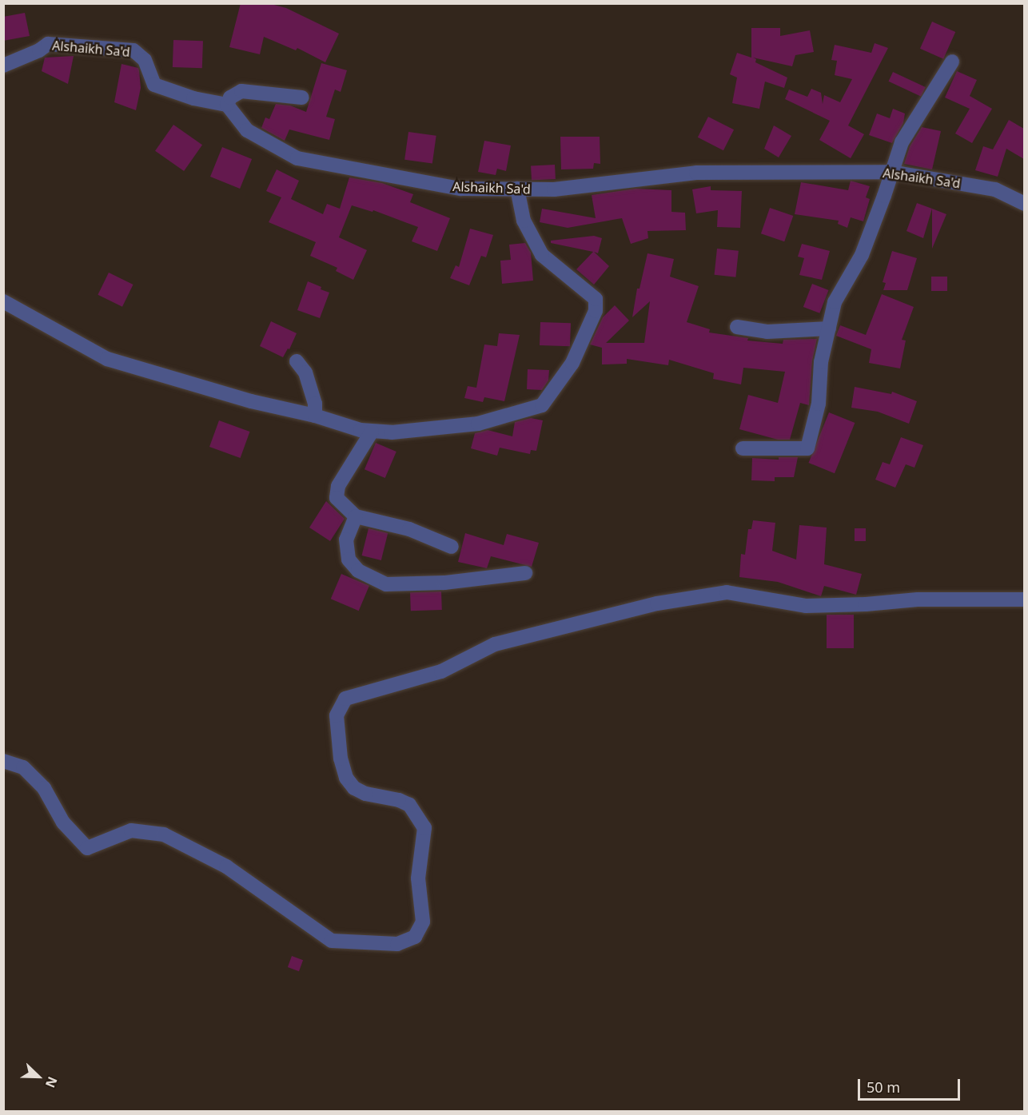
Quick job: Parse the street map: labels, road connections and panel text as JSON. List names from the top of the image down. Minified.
{"streets":{"street":["Alshaikh Sa'd"]},"scale_bar":"50 m","north":"bottom right"}
